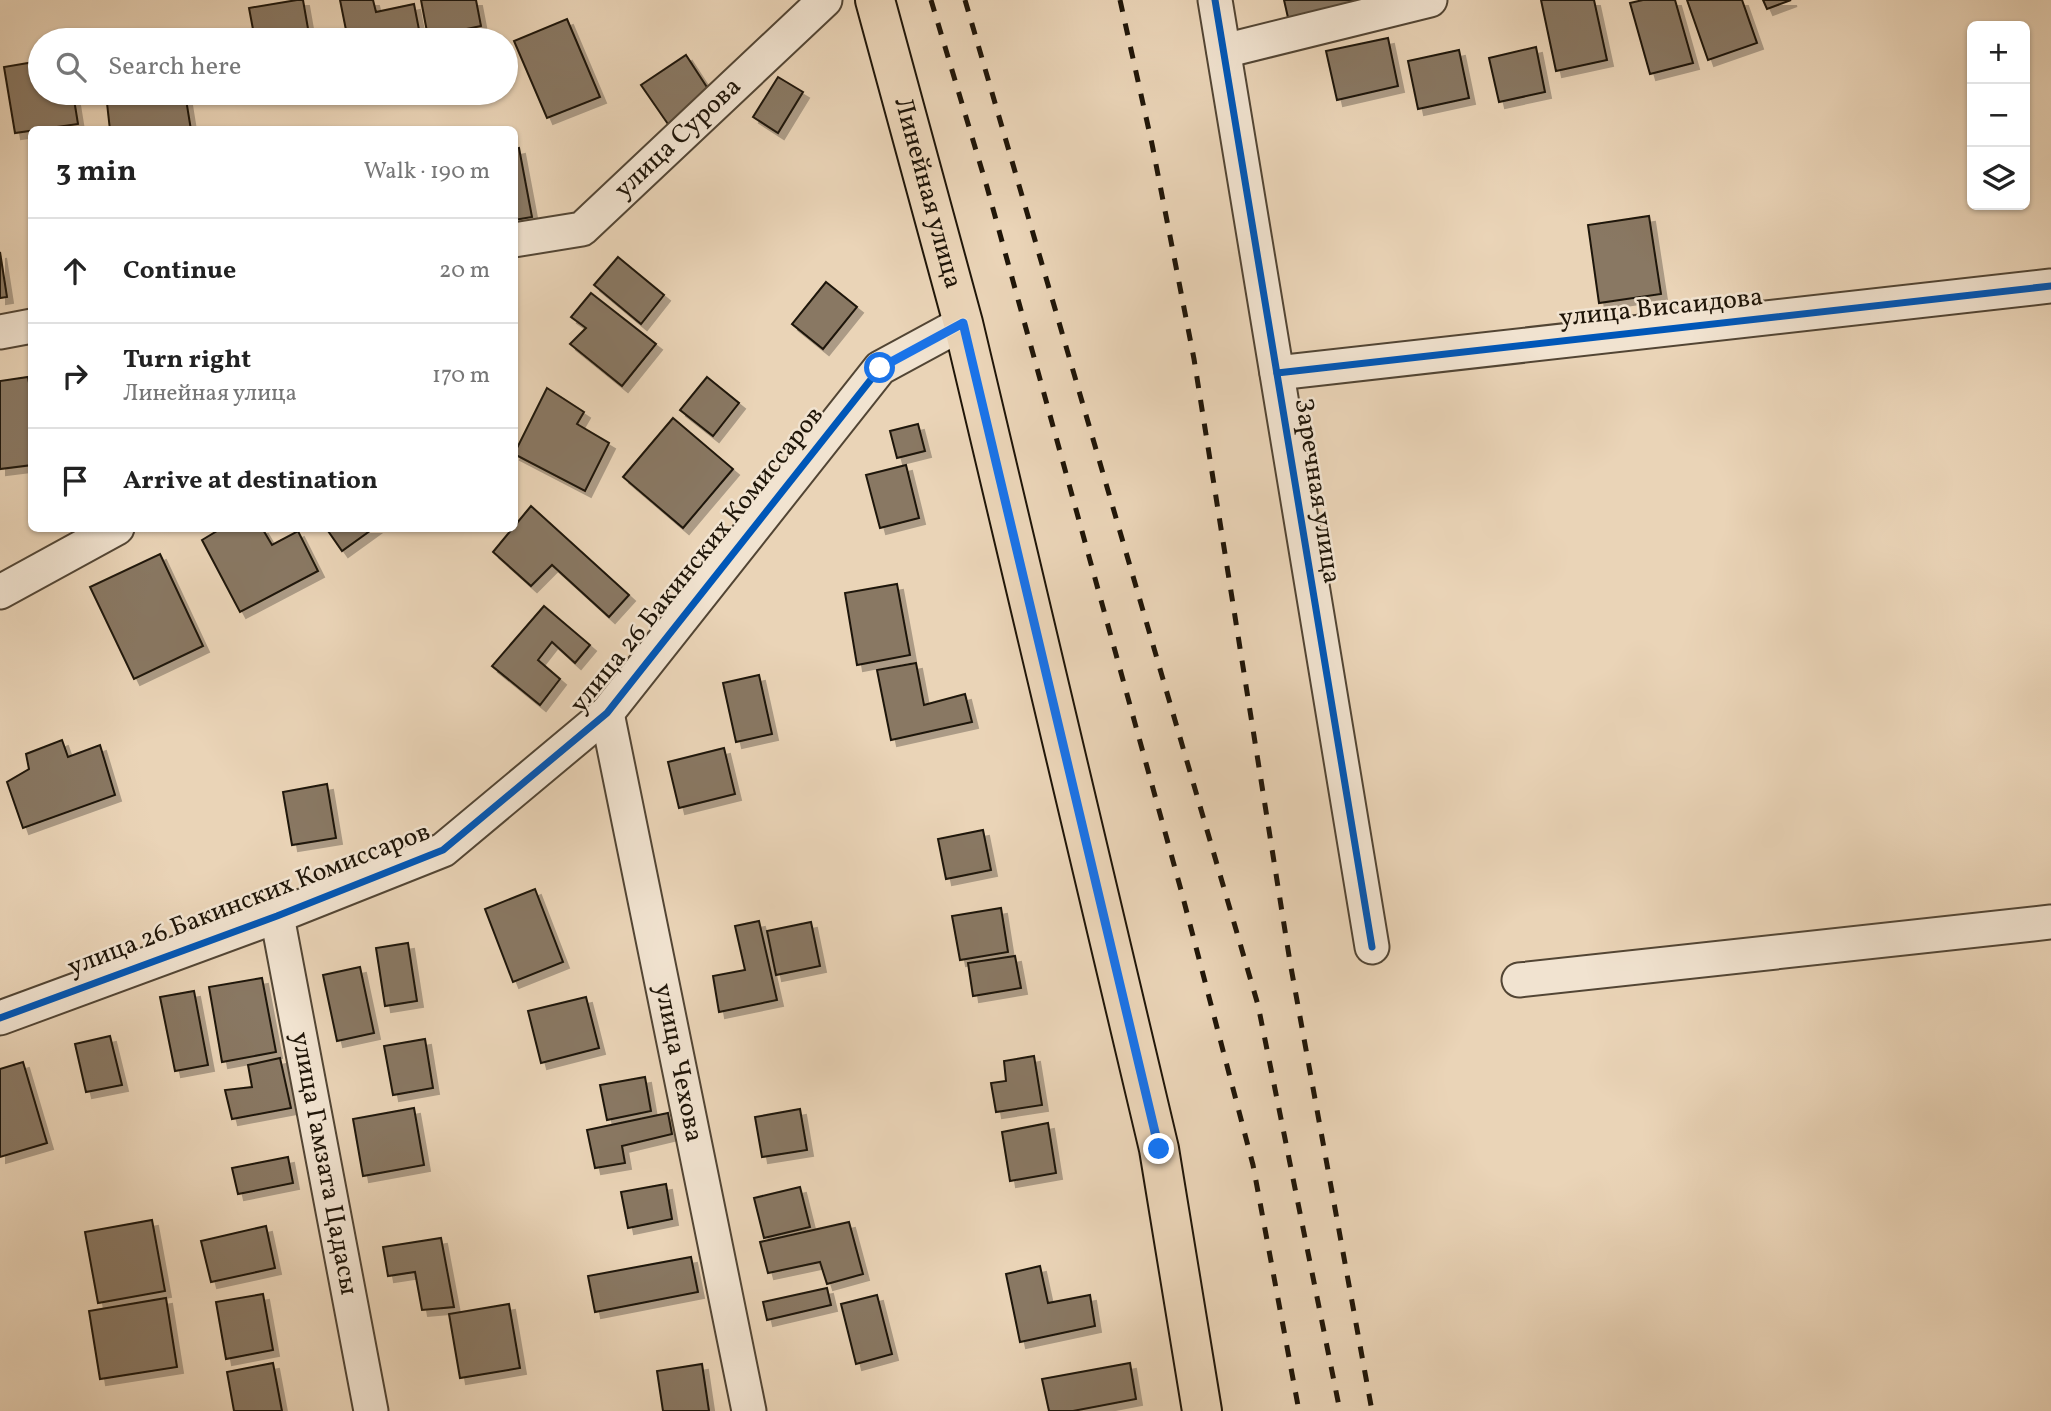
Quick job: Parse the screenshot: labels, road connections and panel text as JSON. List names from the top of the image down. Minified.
{"streets":{"main road":["Линейная улица"],"street":["улица Сурова","улица Висаидова","Заречная улица","улица 26 Бакинских Комиссаров","улица Чехова","улица Гамзата Цадасы"]},"crossings":[["Линейная улица","улица 26 Бакинских Комиссаров"],["улица Висаидова","Заречная улица"],["улица 26 Бакинских Комиссаров","улица Чехова"],["улица 26 Бакинских Комиссаров","улица Гамзата Цадасы"]],"page":{"map_buttons":["+","−"],"search":"Search here","heading":["3 min","Walk · 190 m"],"list":[["Continue","20 m"],["Turn right","Линейная улица","170 m"],"Arrive at destination"]}}
